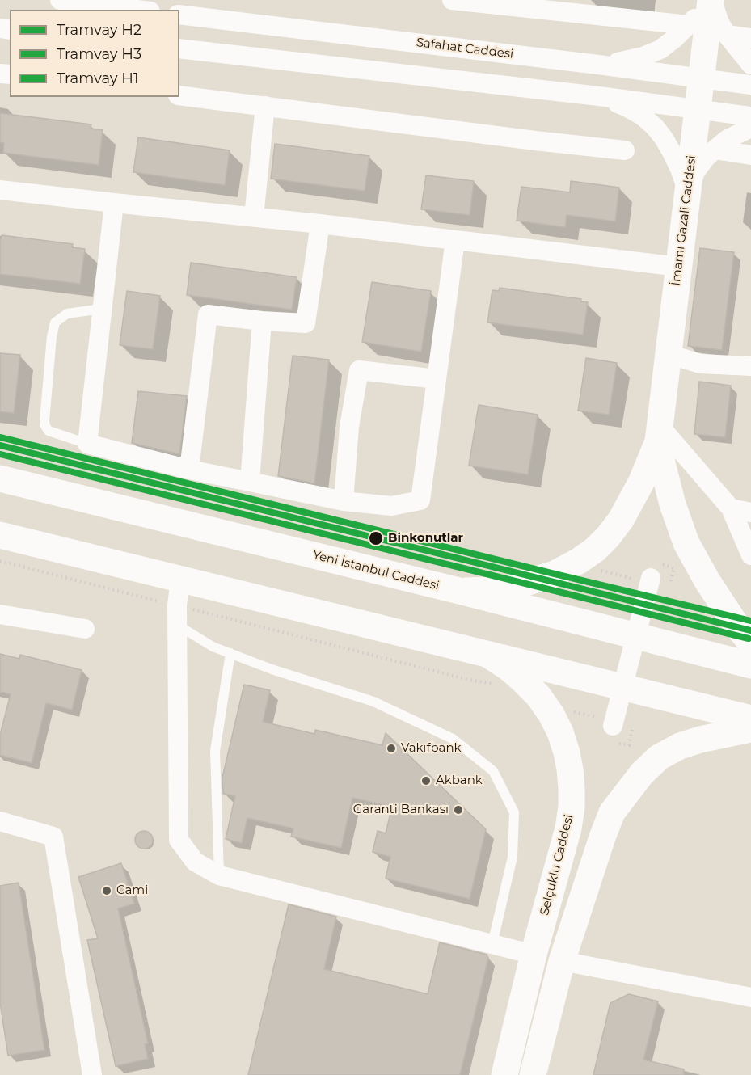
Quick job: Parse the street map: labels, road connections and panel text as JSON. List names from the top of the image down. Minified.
{"streets":{"main road":["İmamı Gazali Caddesi","Yeni İstanbul Caddesi","Selçuklu Caddesi"],"street":["Safahat Caddesi"]},"crossings":[["Safahat Caddesi","İmamı Gazali Caddesi"]],"places":["Binkonutlar","Vakıfbank","Akbank","Garanti Bankası","Cami"],"lines":["tram line H1","tram line H2","tram line H3"],"legend":["Tramvay H2","Tramvay H3","Tramvay H1"]}
